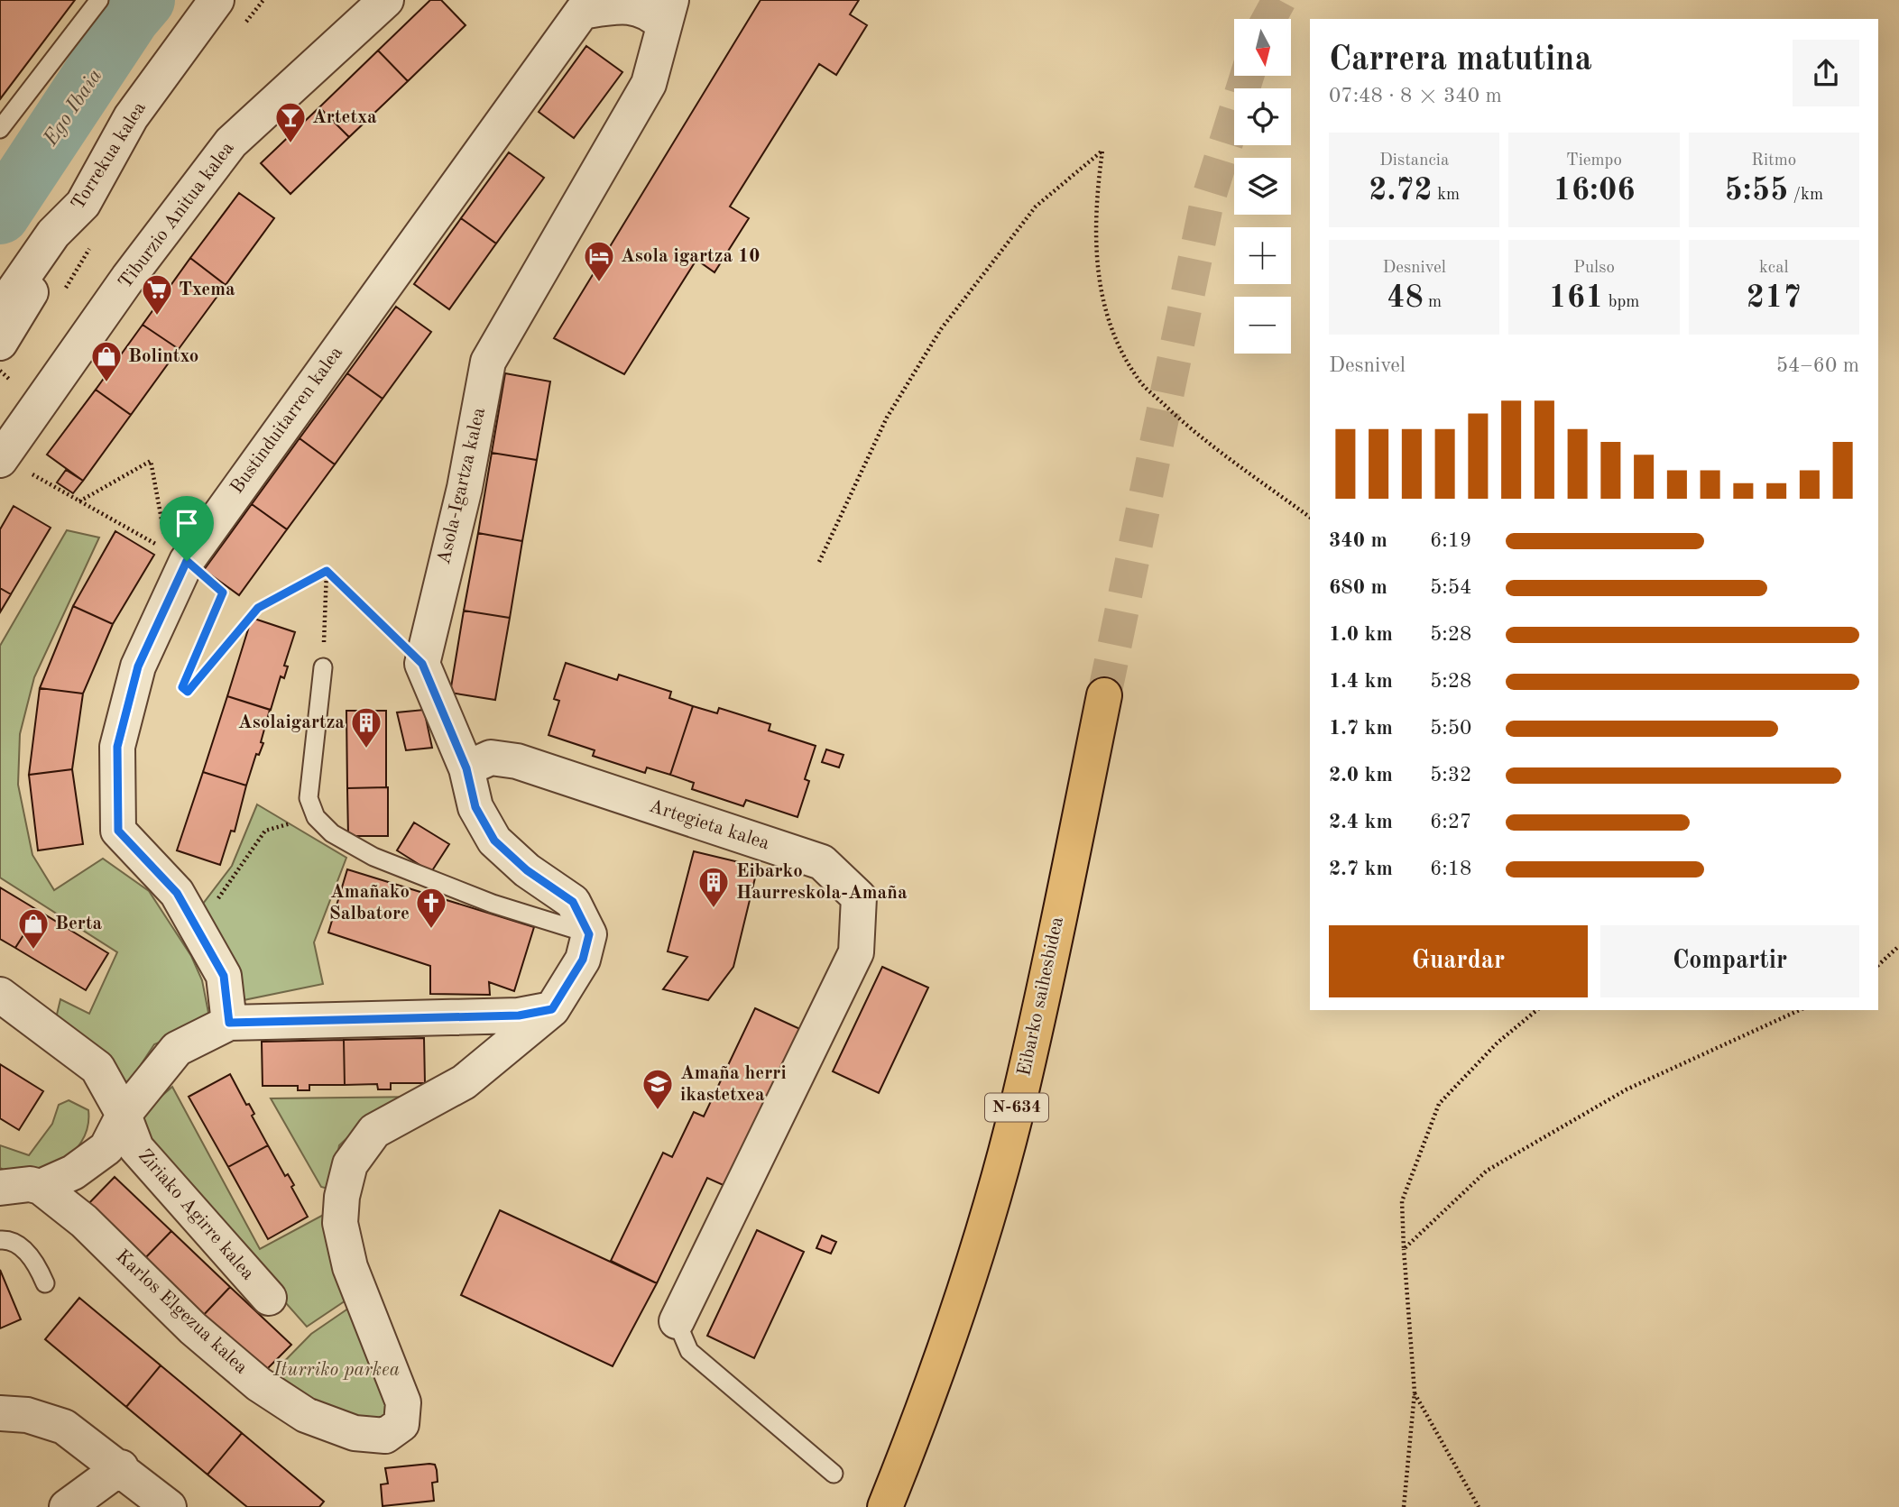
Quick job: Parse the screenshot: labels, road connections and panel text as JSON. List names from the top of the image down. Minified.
{"streets":{"highway":["Eibarko saihesbidea","N-634"],"street":["Torrekua kalea","Tiburzio Anitua kalea","Bustinduitarren kalea","Asola-Igartza kalea","Artegieta kalea","Ziriako Agirre kalea","Karlos Elgezua kalea"]},"crossings":[["Ziriako Agirre kalea","Karlos Elgezua kalea"]],"water":["Ego Ibaia"],"parks":["Iturriko parkea"],"places":{"bar":["Artetxa"],"hotel":["Asola igartza 10"],"supermarket":["Txema"],"shop":["Bolintxo","Berta"],"building":["Asolaigartza","Eibarko Haurreskola-Amaña"],"church":["Amañako Salbatore"],"school or university":["Amaña herri ikastetxea"]},"north":"bottom","page":{"map_buttons":["+","−"],"heading":["Carrera matutina","07:48 · 8 × 340 m"],"stats":[["Distancia","2.72 km"],["Tiempo","16:06"],["Ritmo","5:55 /km"],["Desnivel","48 m"],["Pulso","161 bpm"],["kcal","217"]],"chart":["Desnivel","54–60 m"],"list":[{"name":"340 m","note":"6:19"},{"name":"680 m","note":"5:54"},{"name":"1.0 km","note":"5:28"},{"name":"1.4 km","note":"5:28"},{"name":"1.7 km","note":"5:50"},{"name":"2.0 km","note":"5:32"},{"name":"2.4 km","note":"6:27"},{"name":"2.7 km","note":"6:18"}],"buttons":["Guardar","Compartir"]}}
